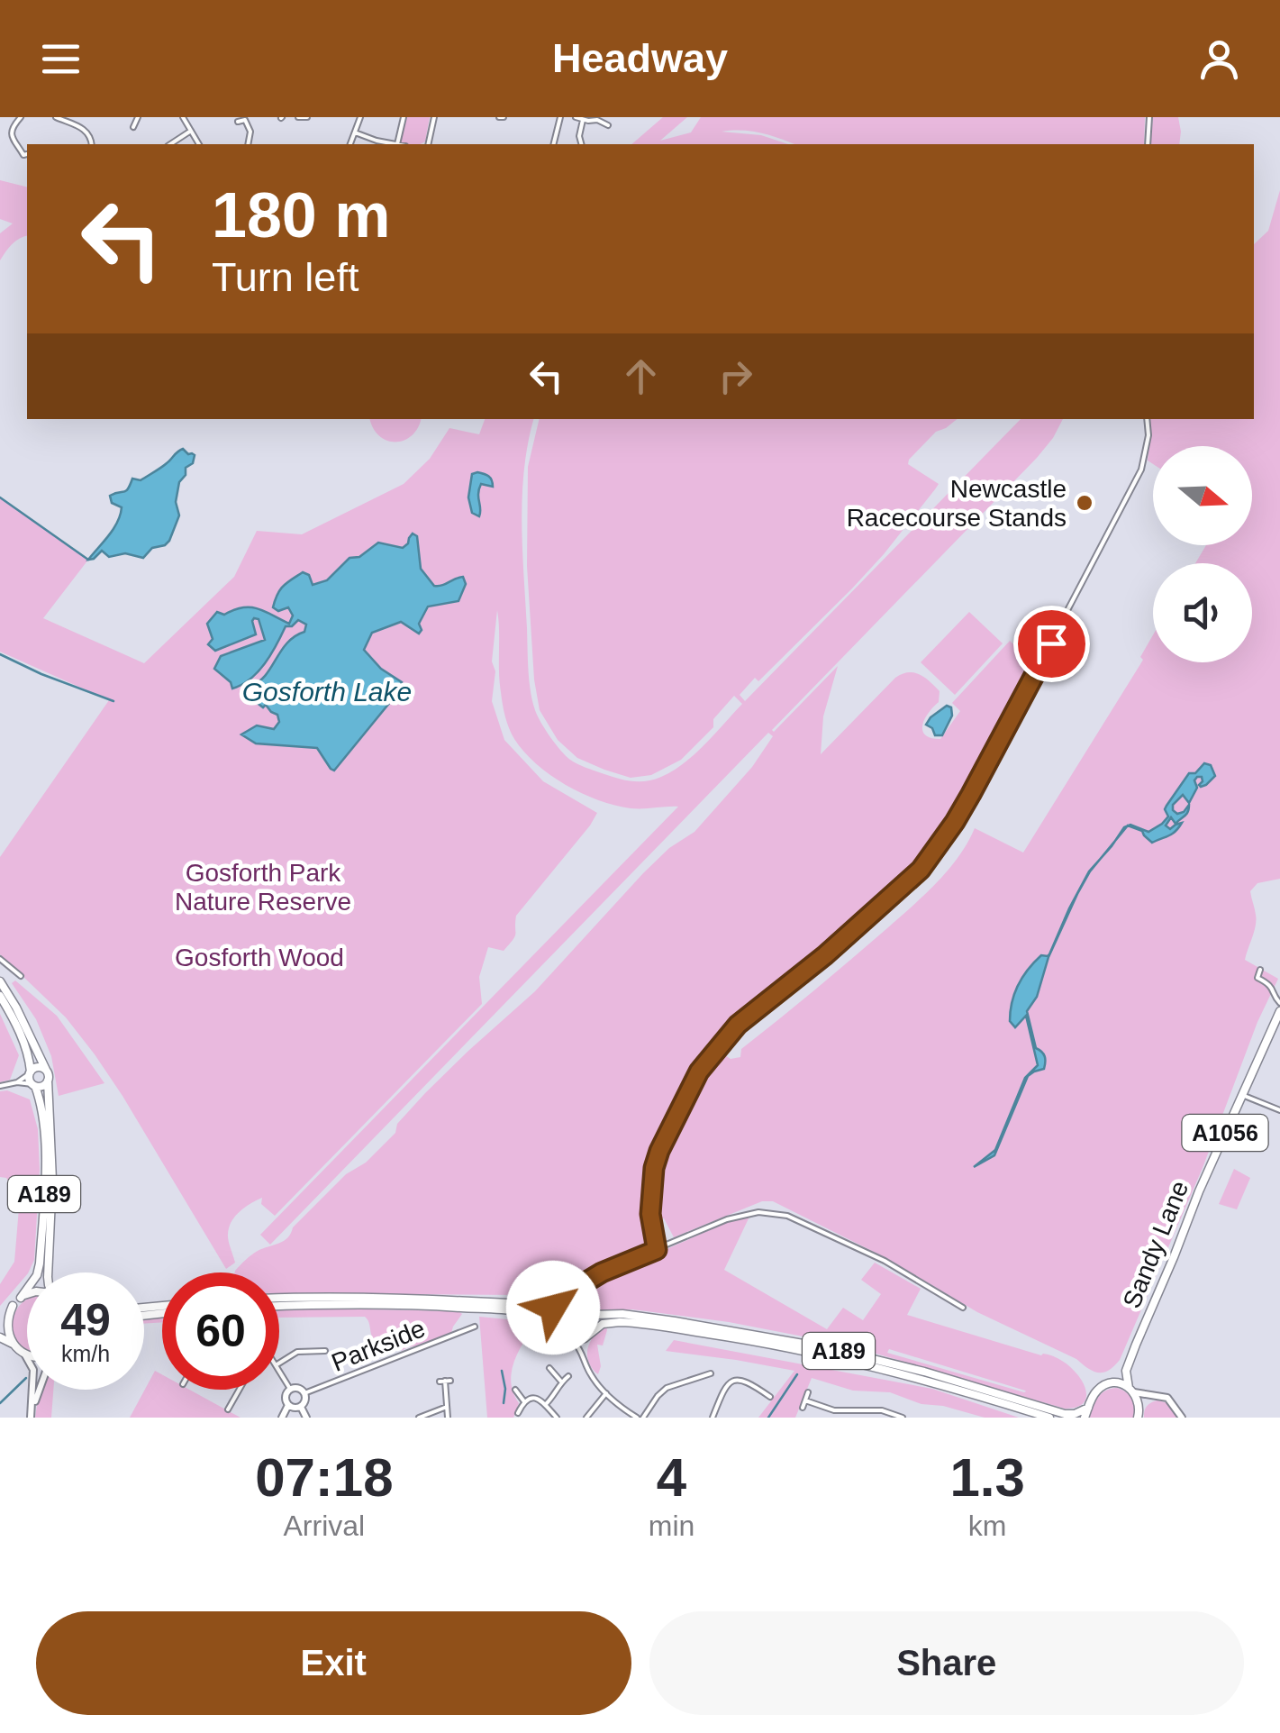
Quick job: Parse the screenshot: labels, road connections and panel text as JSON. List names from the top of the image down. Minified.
{"streets":{"main road":["A1056","A189","Sandy Lane"],"street":["Parkside"]},"crossings":[["A189","Sandy Lane"]],"water":["Gosforth Lake"],"parks":["Gosforth Park Nature Reserve","Gosforth Wood"],"places":["Newcastle Racecourse Stands"],"north":"right","page":{"header":"Headway","turn":["180 m","Turn left"],"speed":"49 km/h","limit":"60","eta":["07:18","Arrival","4","min","1.3","km"],"buttons":["Exit","Share"]}}
